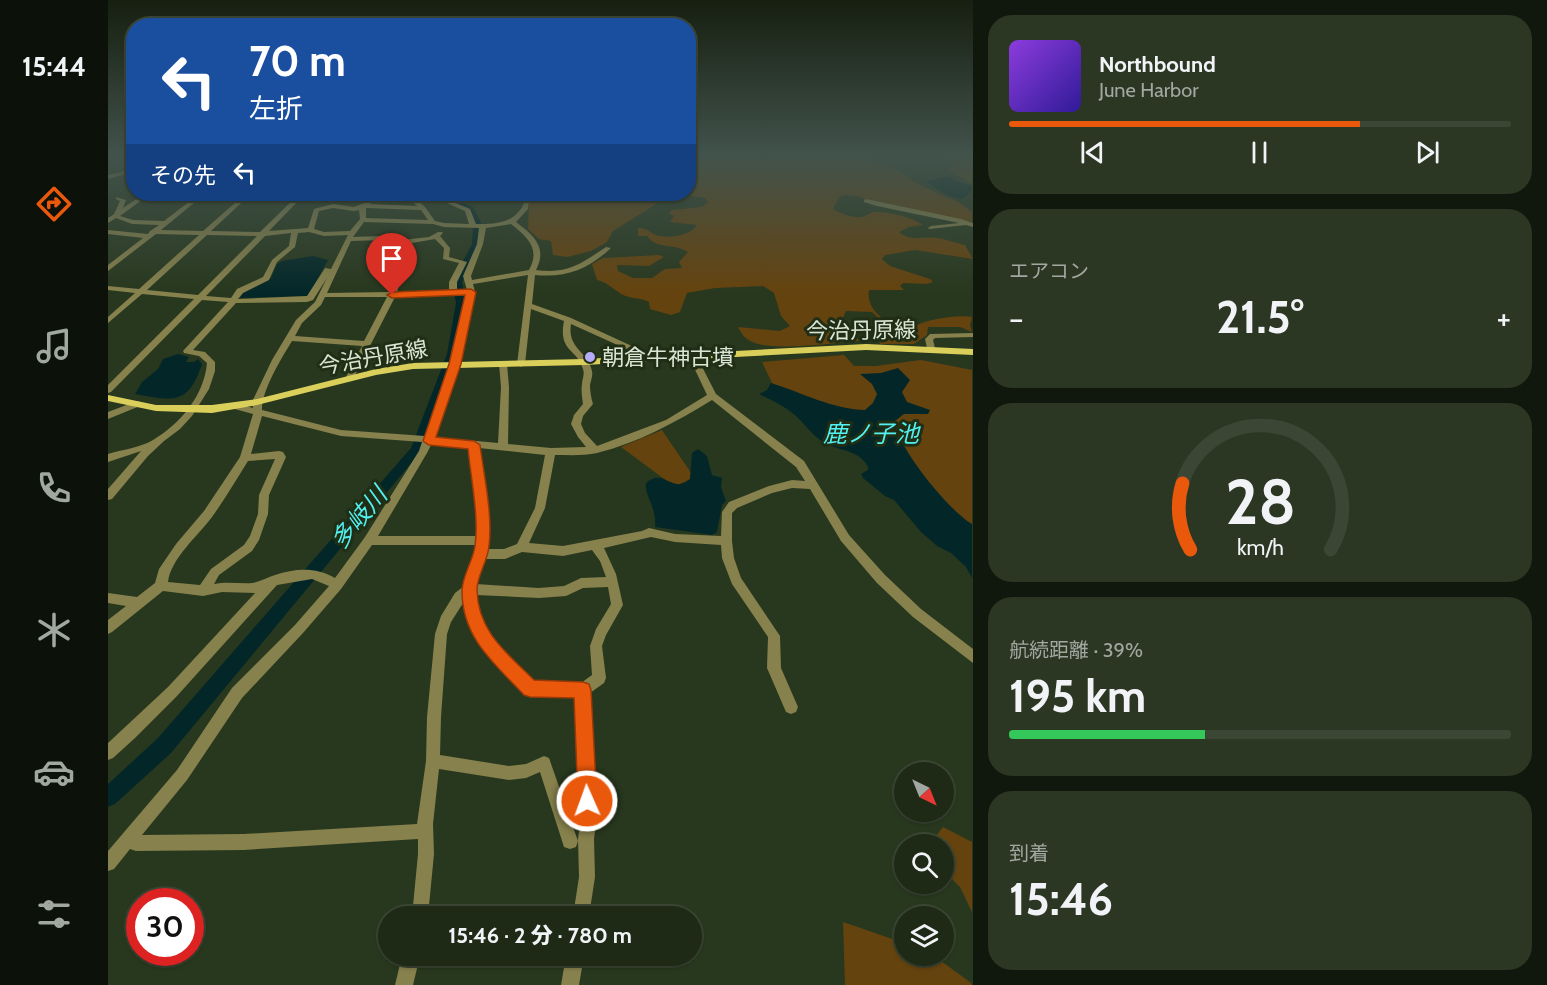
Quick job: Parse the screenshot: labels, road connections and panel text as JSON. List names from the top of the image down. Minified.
{"streets":{"main road":["今治丹原線"]},"water":["鹿ノ子池","多岐川"],"places":["朝倉牛神古墳"],"north":"bottom right","page":{"tabs":"15:44","turn":["70 m","左折"],"song":["Northbound","June Harbor"],"then":"その先","tile":["エアコン",["航続距離 · 39%","195 km"],["到着","15:46"]],"heat":["−","21.5°","+"],"limit":"30","trip":"15:46 · 2 分 · 780 m","gauge":["28","km/h"]}}
